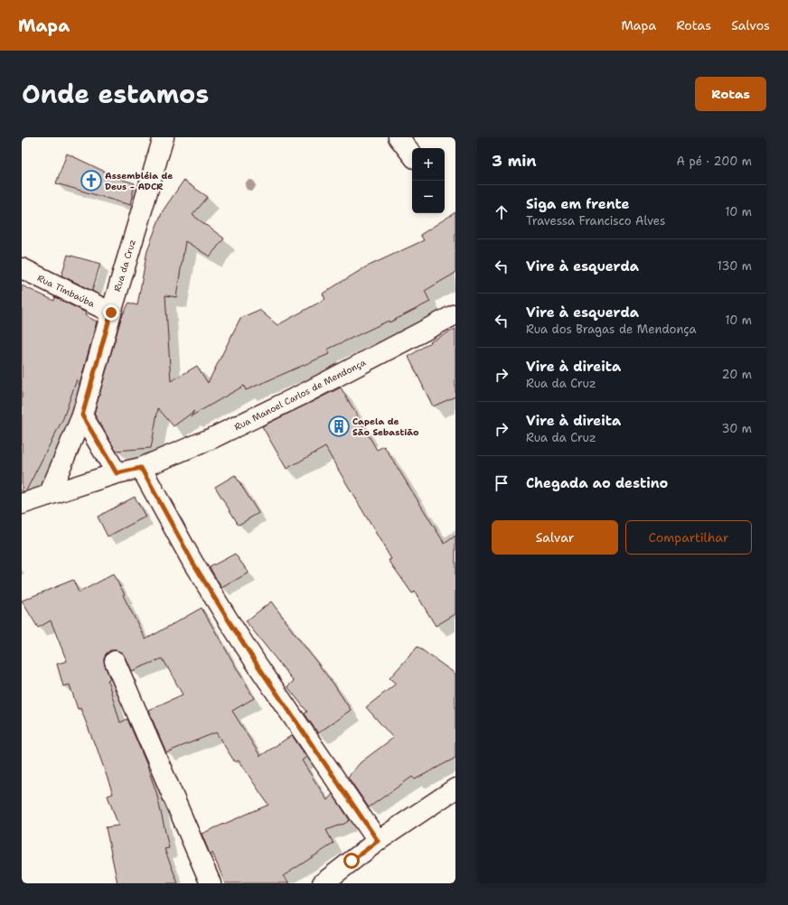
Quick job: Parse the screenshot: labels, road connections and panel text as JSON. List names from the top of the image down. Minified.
{"streets":{"street":["Rua da Cruz","Rua Timbaúba","Rua Manoel Carlos de Mendonça"]},"crossings":[["Rua da Cruz","Rua Timbaúba"],["Rua da Cruz","Rua Manoel Carlos de Mendonça"]],"places":{"church":["Assembléia de Deus - ADCR"],"building":["Capela de São Sebastião"]},"page":{"header":"Mapa","nav":["Mapa","Rotas","Salvos"],"title":"Onde estamos","buttons":["Rotas",["Salvar","Compartilhar"]],"heading":["3 min","A pé · 200 m"],"map_buttons":["+","−"],"list":[["Siga em frente","Travessa Francisco Alves","10 m"],["Vire à esquerda","130 m"],["Vire à esquerda","Rua dos Bragas de Mendonça","10 m"],["Vire à direita","Rua da Cruz","20 m"],["Vire à direita","Rua da Cruz","30 m"],"Chegada ao destino"]}}
